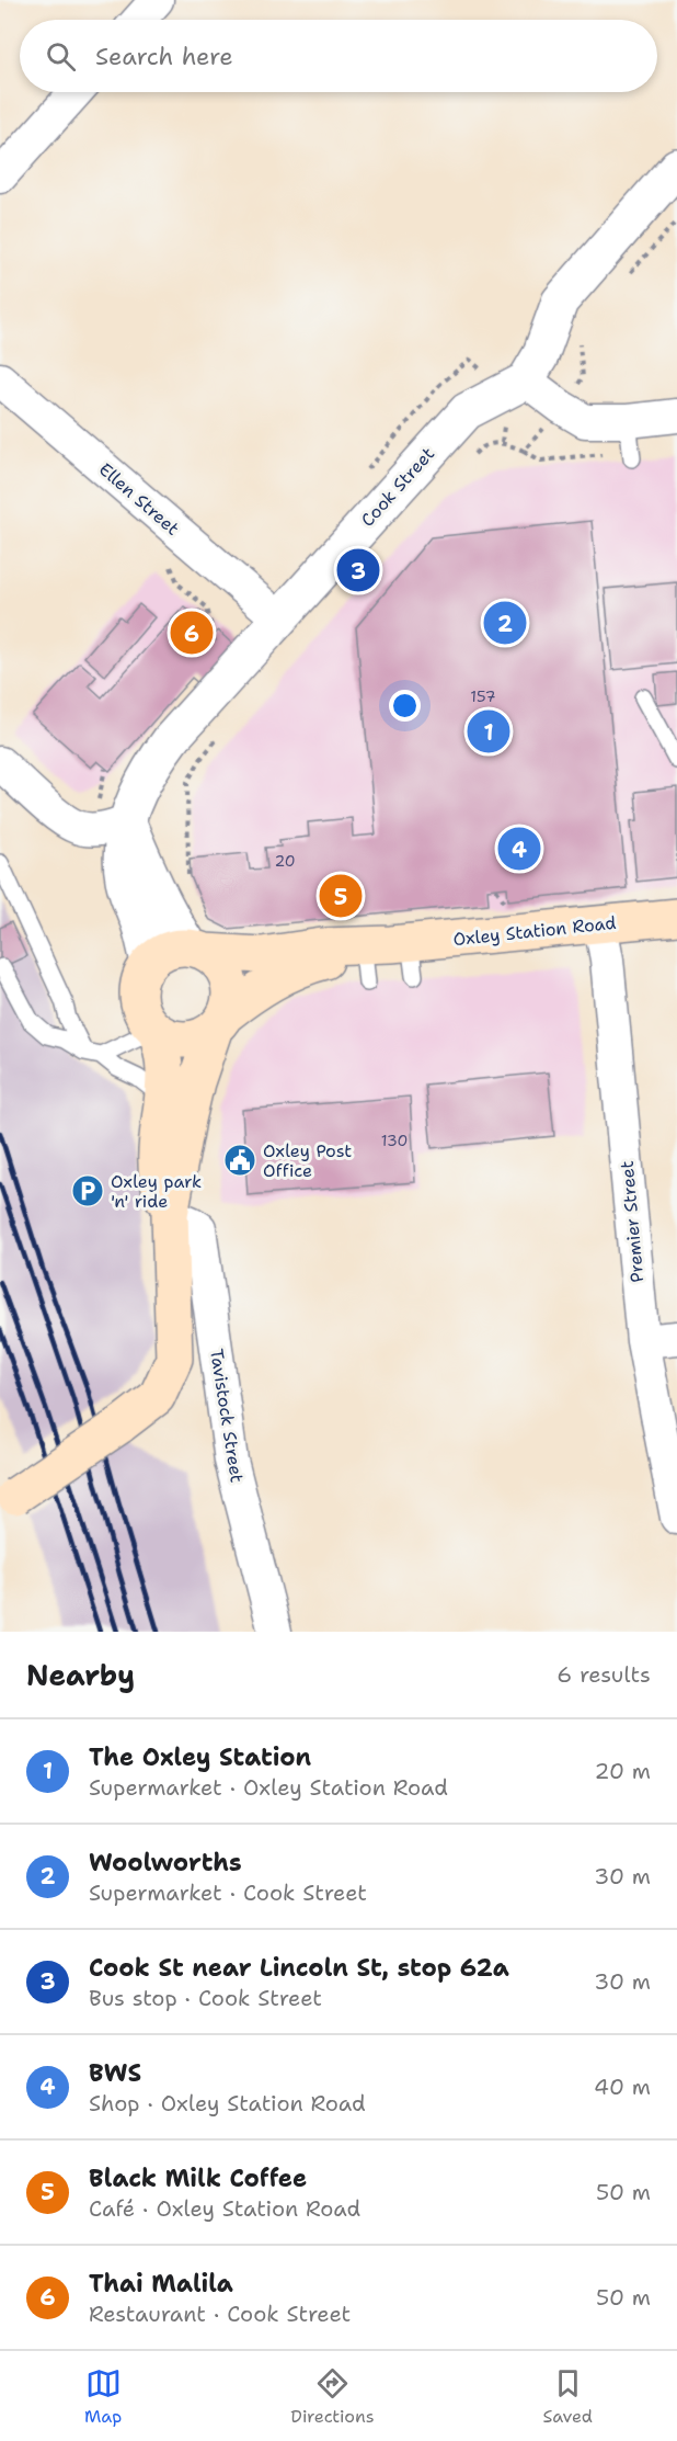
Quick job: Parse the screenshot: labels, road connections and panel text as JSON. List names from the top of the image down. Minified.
{"streets":{"main road":["Oxley Station Road"],"street":["Cook Street","Ellen Street","Premier Street","Tavistock Street"]},"crossings":[["Cook Street","Ellen Street"],["Cook Street","Oxley Station Road"],["Oxley Station Road","Premier Street"]],"places":{"public building":["Oxley Post Office"],"parking":["Oxley park 'n' ride"]},"house_numbers":["157","20","130"],"page":{"search":"Search here","pins":["3","2","6","1","4","5"],"heading":["Nearby","6 results"],"list":[{"mark":"1","name":"The Oxley Station","note":"Supermarket · Oxley Station Road","value":"20 m"},{"mark":"2","name":"Woolworths","note":"Supermarket · Cook Street","value":"30 m"},{"mark":"3","name":"Cook St near Lincoln St, stop 62a","note":"Bus stop · Cook Street","value":"30 m"},{"mark":"4","name":"BWS","note":"Shop · Oxley Station Road","value":"40 m"},{"mark":"5","name":"Black Milk Coffee","note":"Café · Oxley Station Road","value":"50 m"},{"mark":"6","name":"Thai Malila","note":"Restaurant · Cook Street","value":"50 m"}],"nav":["Map","Directions","Saved"]}}
